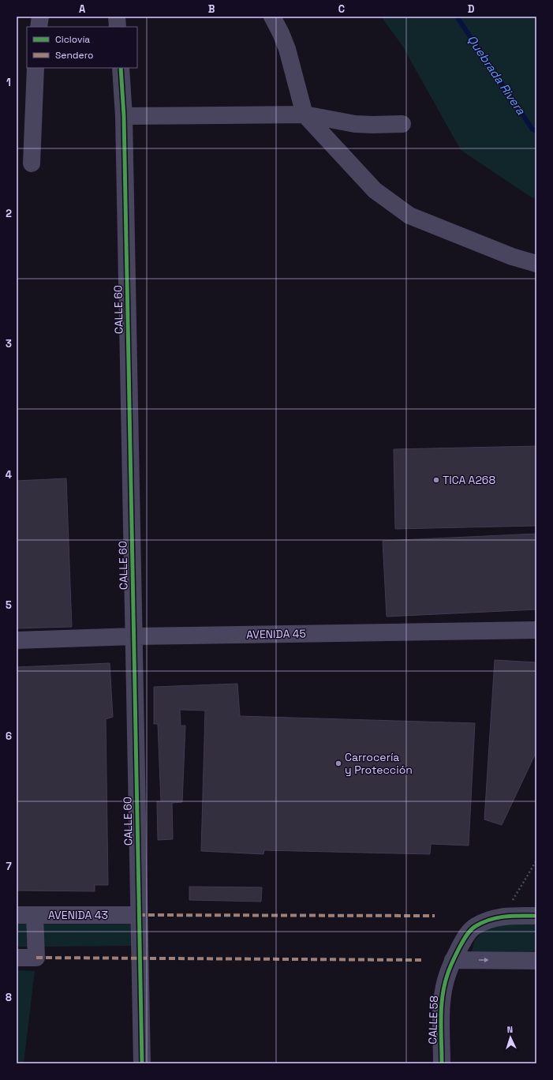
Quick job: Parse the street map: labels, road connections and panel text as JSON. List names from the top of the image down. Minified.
{"streets":{"street":["CALLE 60","AVENIDA 45","AVENIDA 43","CALLE 58"]},"crossings":[["CALLE 60","AVENIDA 45"],["CALLE 60","AVENIDA 43"]],"water":["Quebrada Rivera"],"places":["TICA A268","Carrocería y Protección"],"legend":["Ciclovía","Sendero"],"north":"top","grid":{"columns":["A","B","C","D"],"rows":["1","2","3","4","5","6","7","8"]}}
